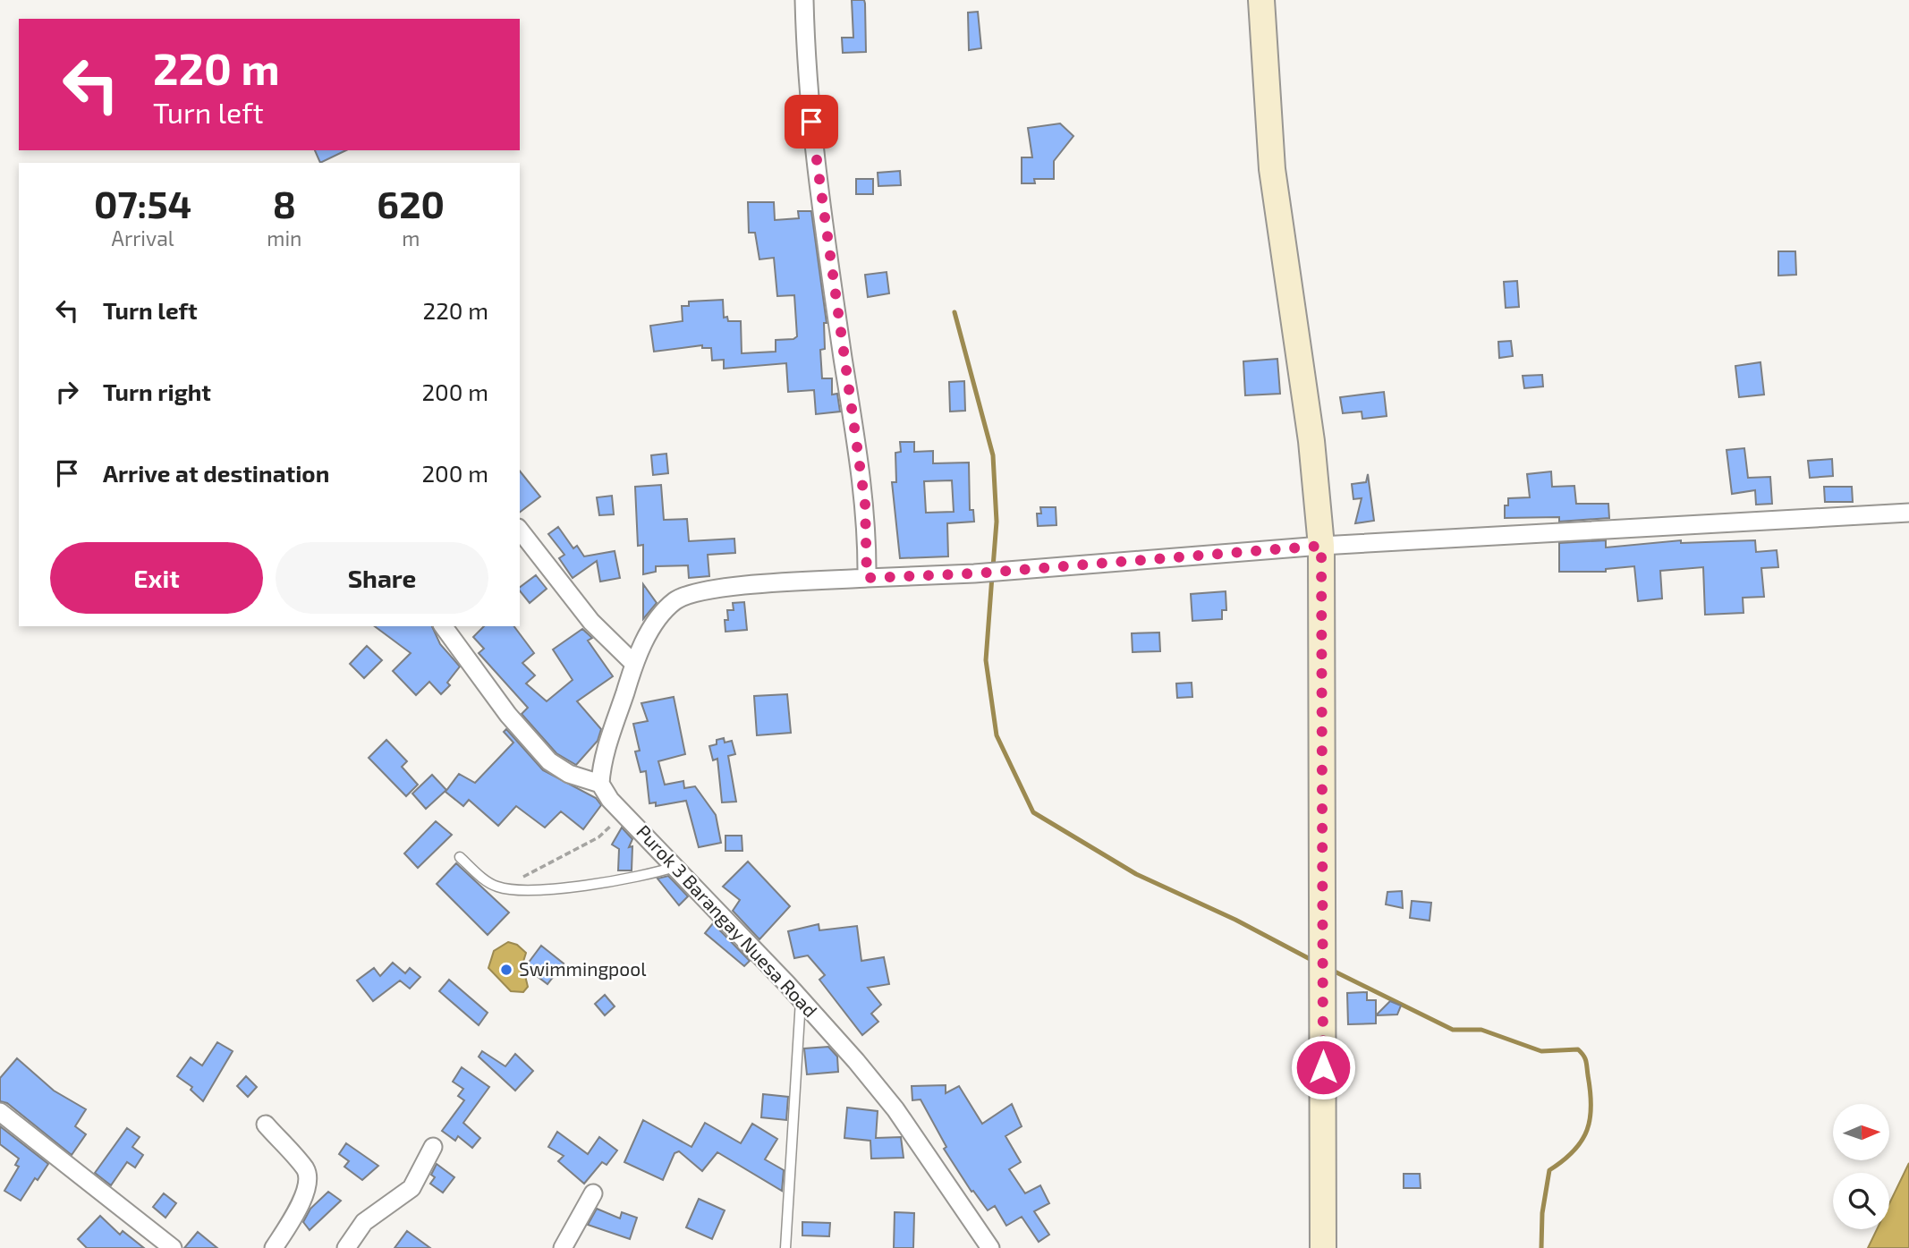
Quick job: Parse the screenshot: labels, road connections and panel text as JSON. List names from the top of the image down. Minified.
{"streets":{"street":["Purok 3 Barangay Nuesa Road"]},"places":["Swimmingpool"],"north":"right","page":{"turn":["220 m","Turn left"],"eta":["07:54","Arrival","8","min","620","m"],"list":[{"name":"Turn left","value":"220 m"},{"name":"Turn right","value":"200 m"},{"name":"Arrive at destination","value":"200 m"}],"buttons":["Exit","Share"]}}
